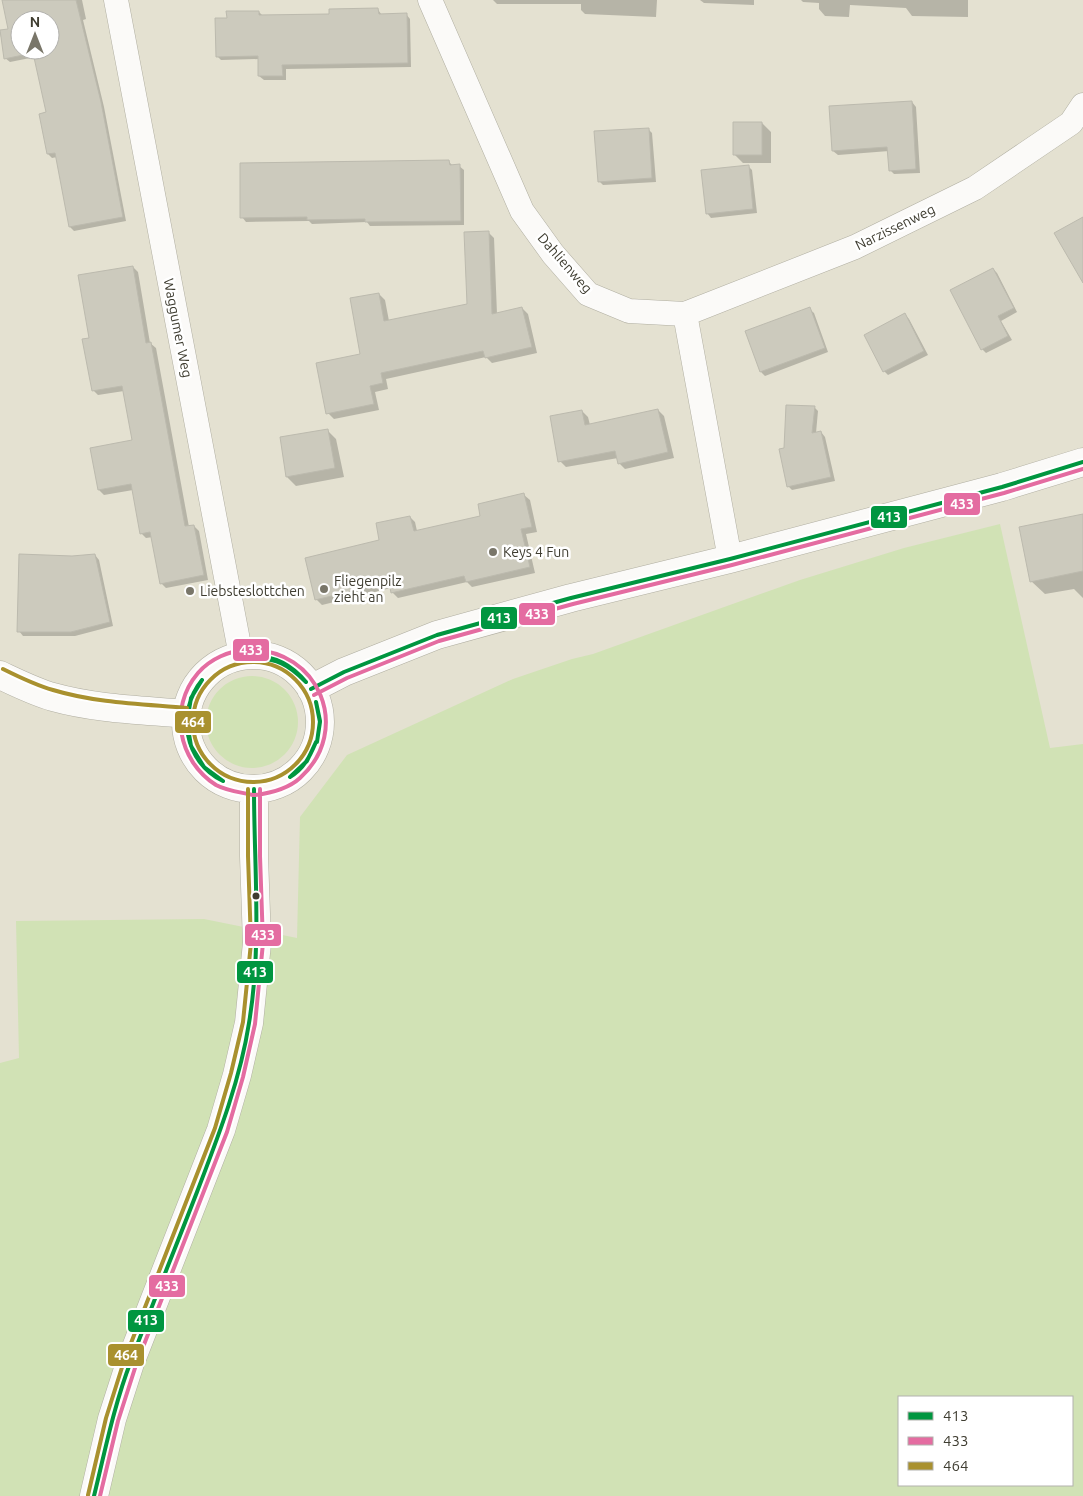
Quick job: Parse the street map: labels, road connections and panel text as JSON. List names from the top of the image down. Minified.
{"streets":{"street":["Narzissenweg","Dahlienweg","Waggumer Weg"]},"crossings":[["Narzissenweg","Dahlienweg"]],"places":["Keys 4 Fun","Fliegenpilz zieht an","Liebsteslottchen"],"lines":["transit line 413","transit line 433","transit line 464"],"legend":["413","433","464"],"north":"top"}
